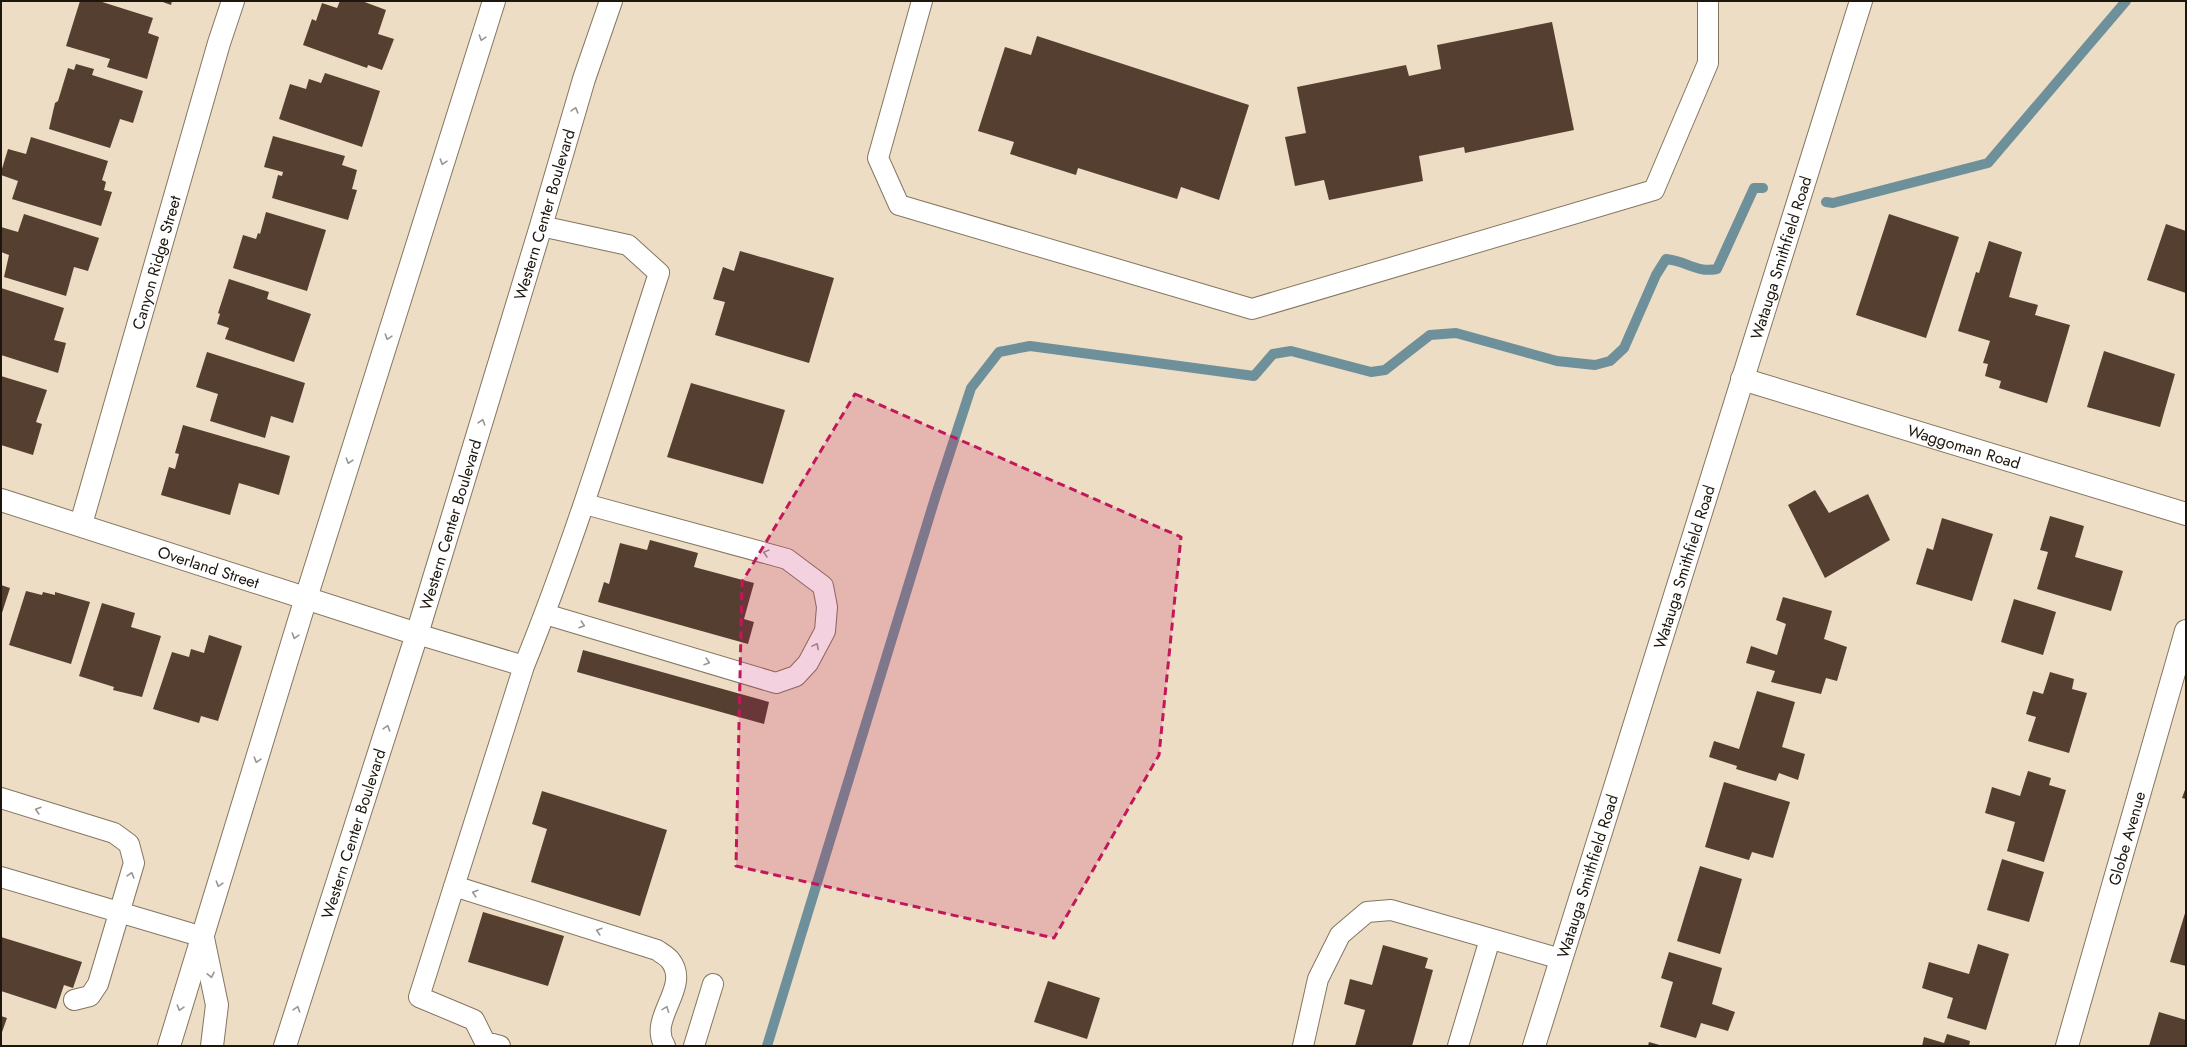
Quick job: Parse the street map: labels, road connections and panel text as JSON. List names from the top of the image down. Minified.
{"streets":{"street":["Western Center Boulevard","Watauga Smithfield Road","Canyon Ridge Street","Waggoman Road","Overland Street","Globe Avenue"]},"crossings":[["Western Center Boulevard","Overland Street"],["Watauga Smithfield Road","Waggoman Road"],["Canyon Ridge Street","Overland Street"]]}
